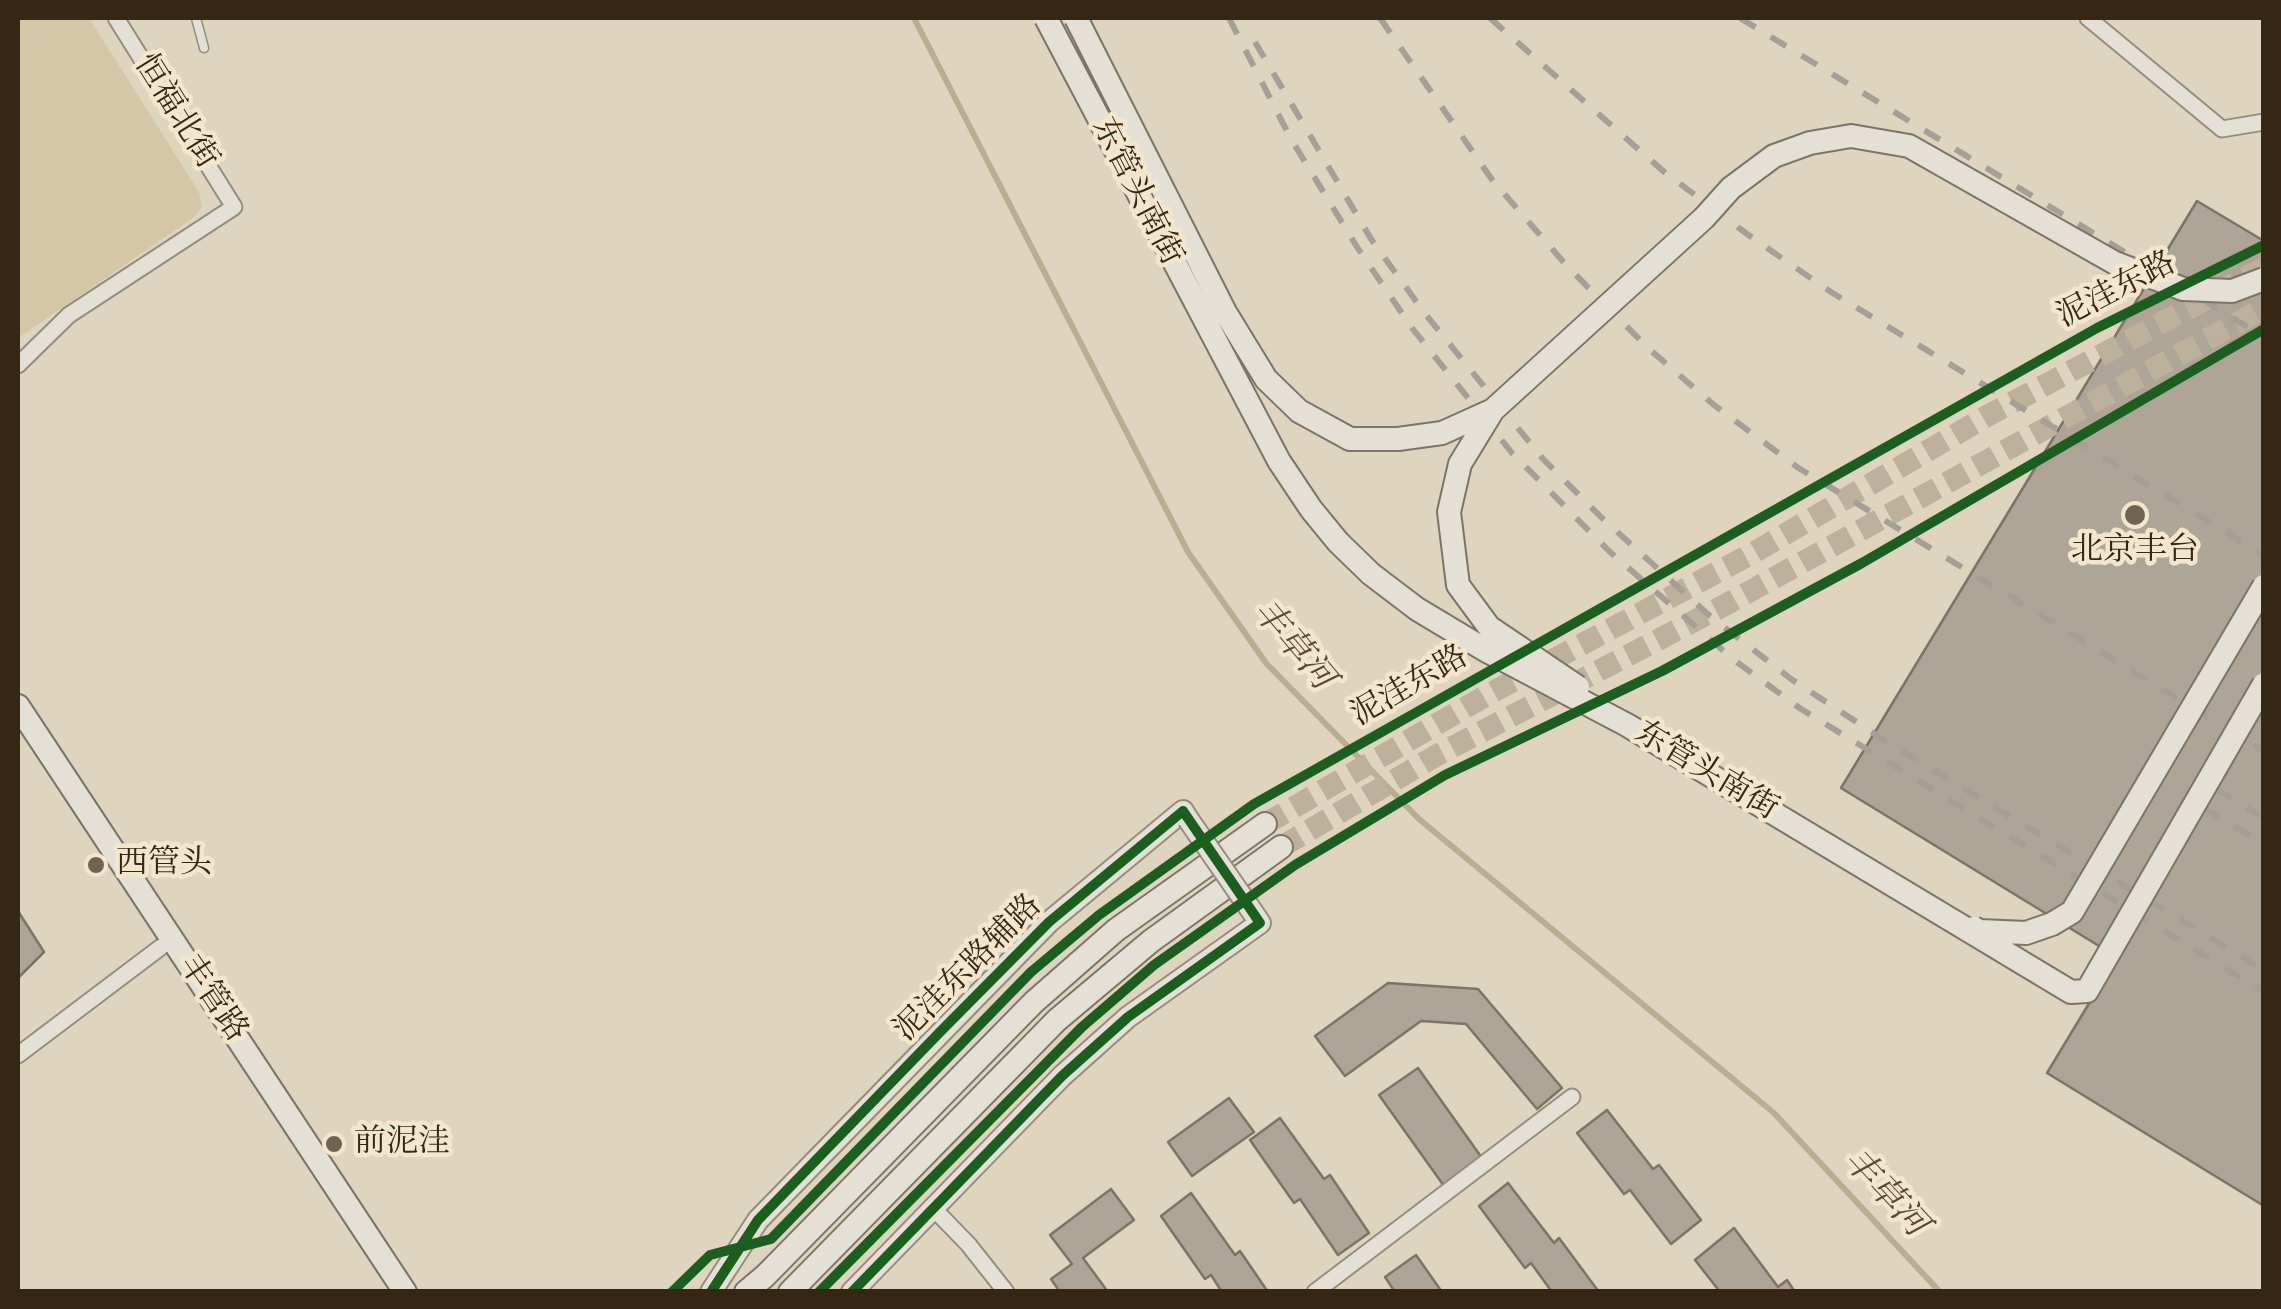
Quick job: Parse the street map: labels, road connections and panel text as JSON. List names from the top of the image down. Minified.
{"streets":{"main road":["东管头南街","丰管路"],"street":["恒福北街","泥洼东路辅路"],"cycle path":["泥洼东路"]},"water":["丰草河"],"places":["北京丰台","西管头","前泥洼"]}
